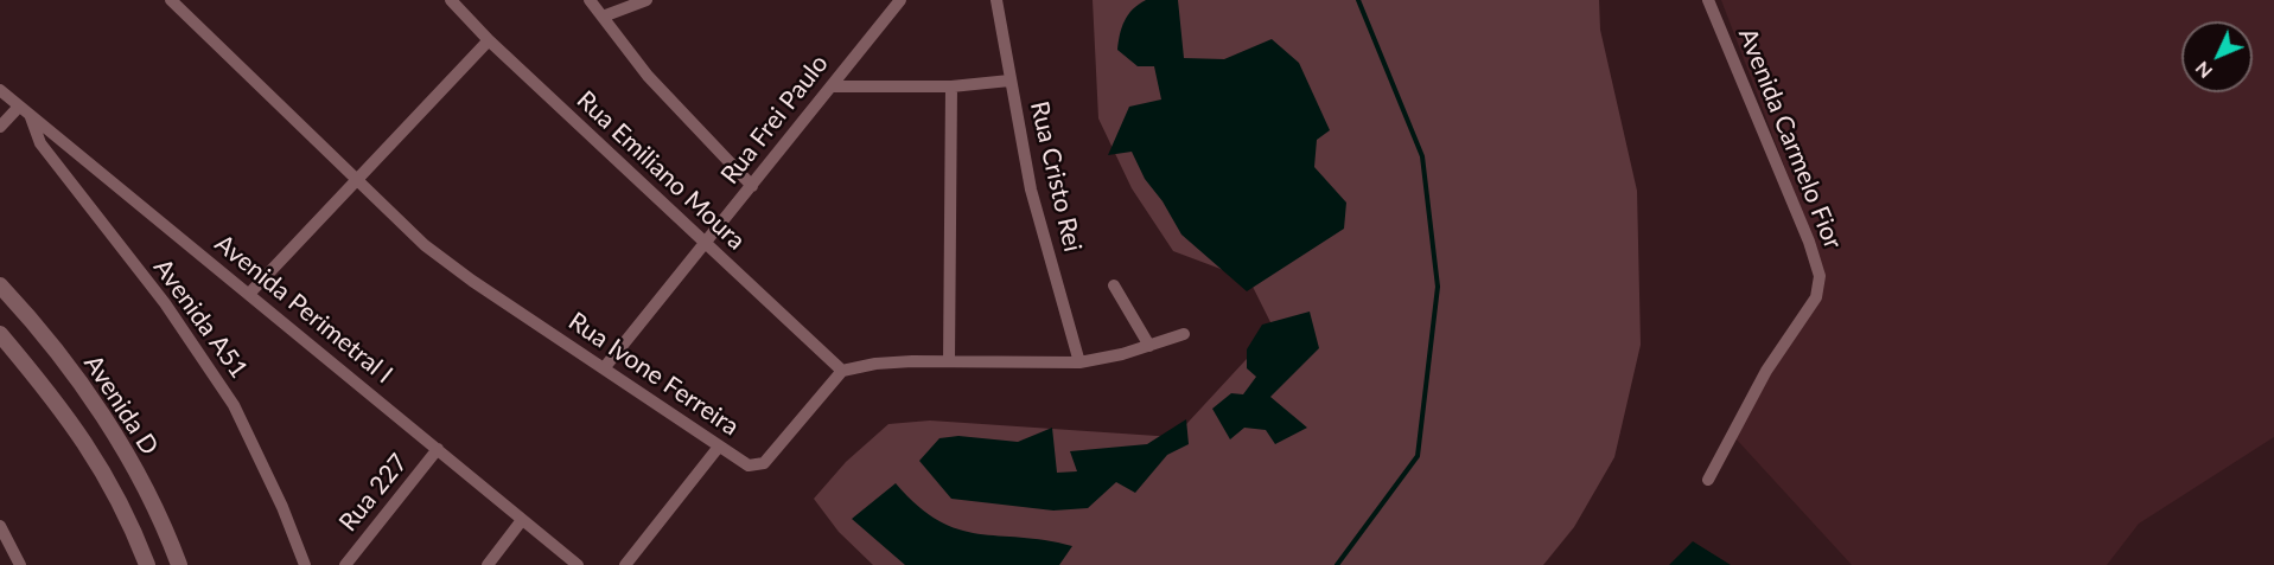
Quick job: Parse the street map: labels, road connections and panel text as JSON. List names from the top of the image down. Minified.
{"streets":{"street":["Rua Frei Paulo","Avenida Carmelo Fior","Rua Emiliano Moura","Rua Cristo Rei","Avenida Perimetral I","Avenida A51","Rua Ivone Ferreira","Avenida D","Rua 227"]},"crossings":[["Rua Frei Paulo","Rua Emiliano Moura"],["Rua Frei Paulo","Rua Ivone Ferreira"],["Rua Emiliano Moura","Rua Ivone Ferreira"],["Avenida Perimetral I","Avenida A51"],["Avenida Perimetral I","Rua 227"]],"north":"bottom left"}
